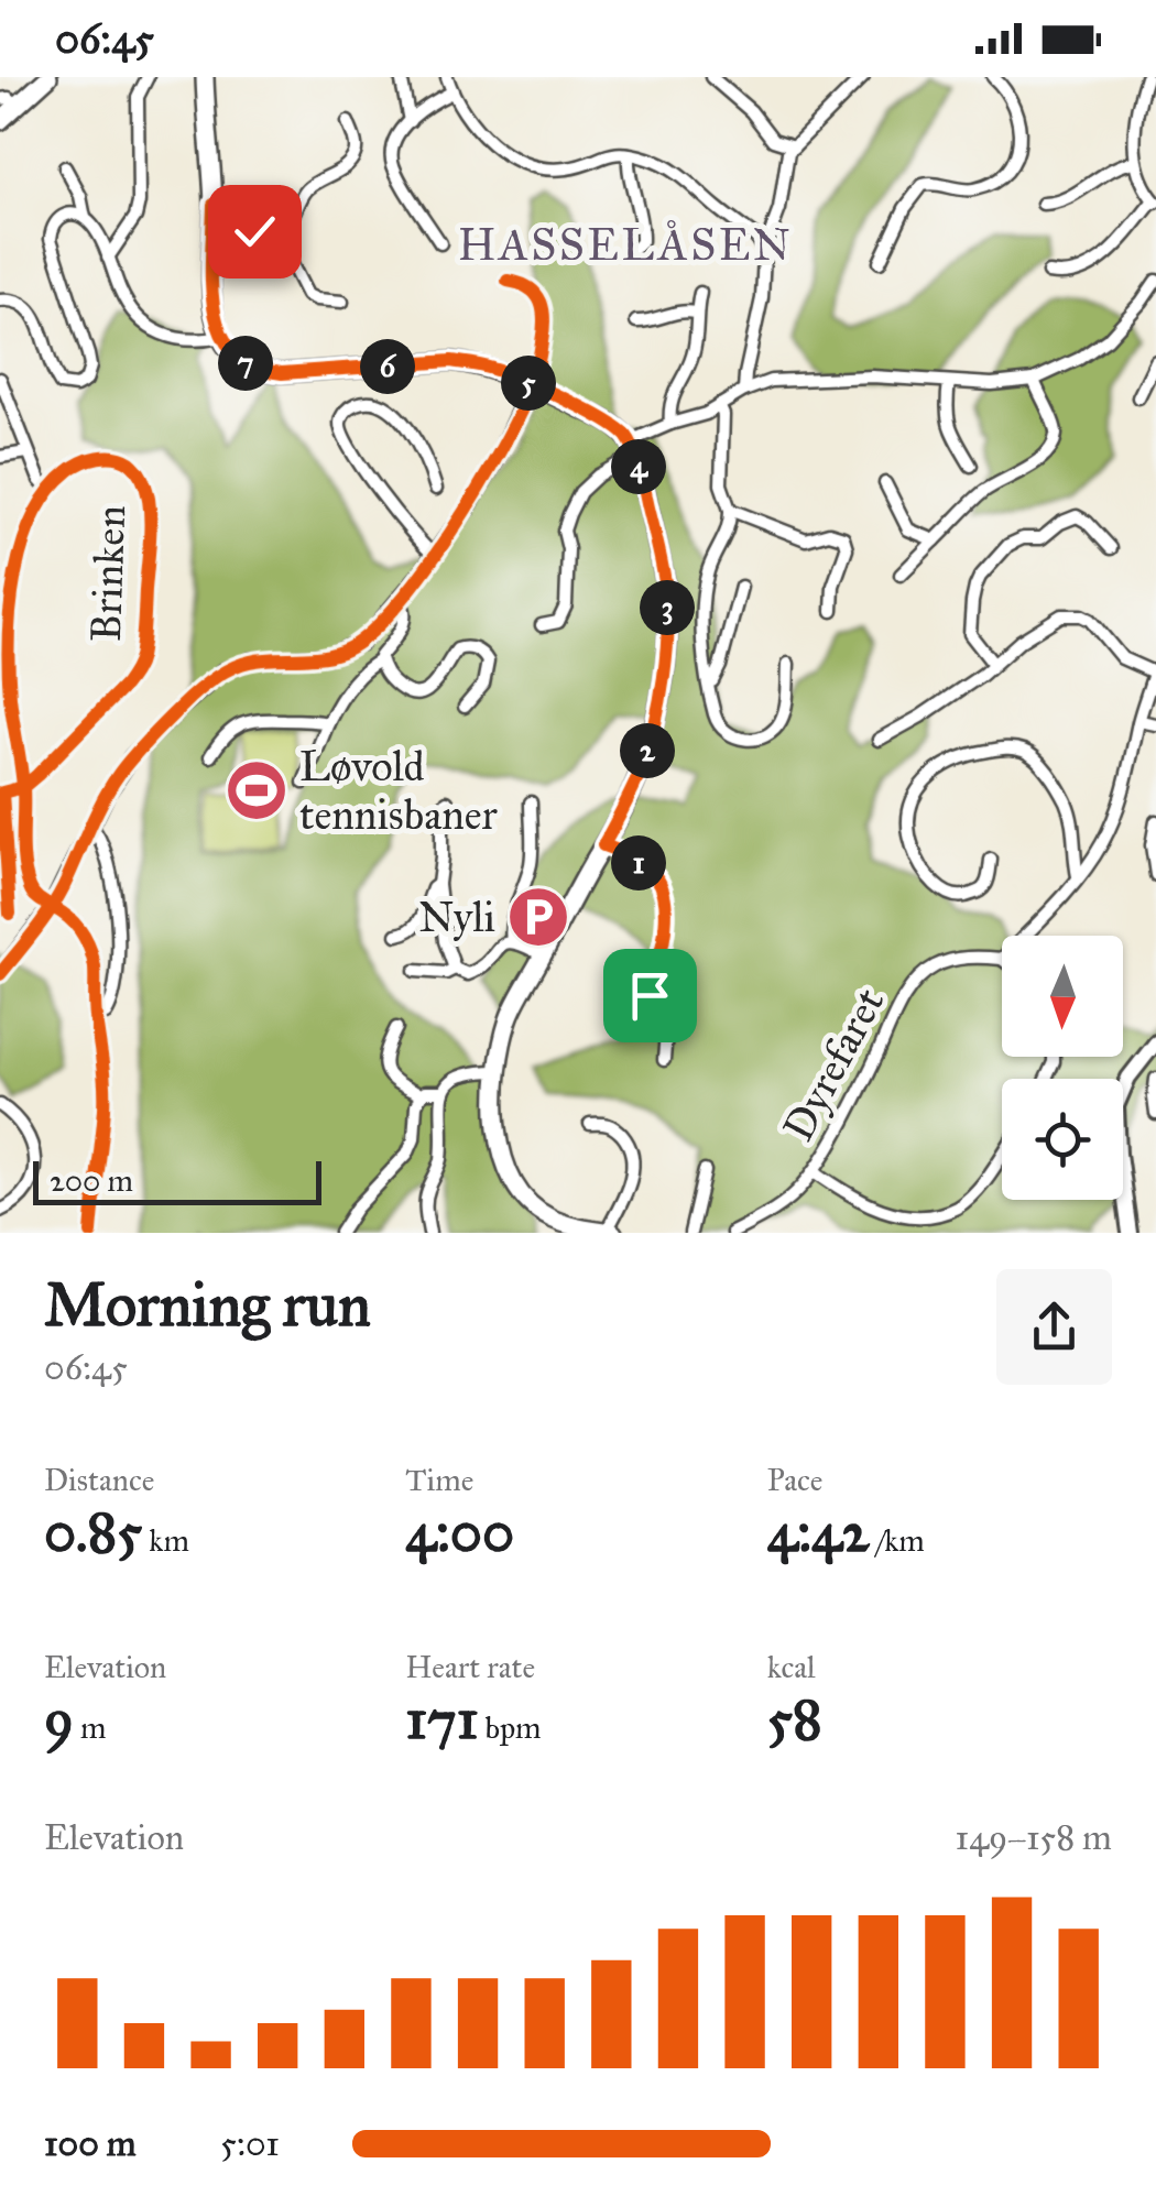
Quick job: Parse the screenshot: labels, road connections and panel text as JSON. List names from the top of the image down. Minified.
{"streets":{"street":["Brinken","Dyrefaret"]},"districts":["HASSELÅSEN"],"places":{"sports":["Løvold tennisbaner"],"parking":["Nyli"]},"scale_bar":"200 m","north":"bottom","page":{"status":"06:45","pins":["7","6","5","4","3","2","1"],"scale":"200 m","heading":["Morning run","06:45"],"stats":[["Distance","0.85 km"],["Time","4:00"],["Pace","4:42 /km"],["Elevation","9 m"],["Heart rate","171 bpm"],["kcal","58"]],"chart":["Elevation","149–158 m"],"list":[{"name":"100 m","note":"5:01"}]}}
